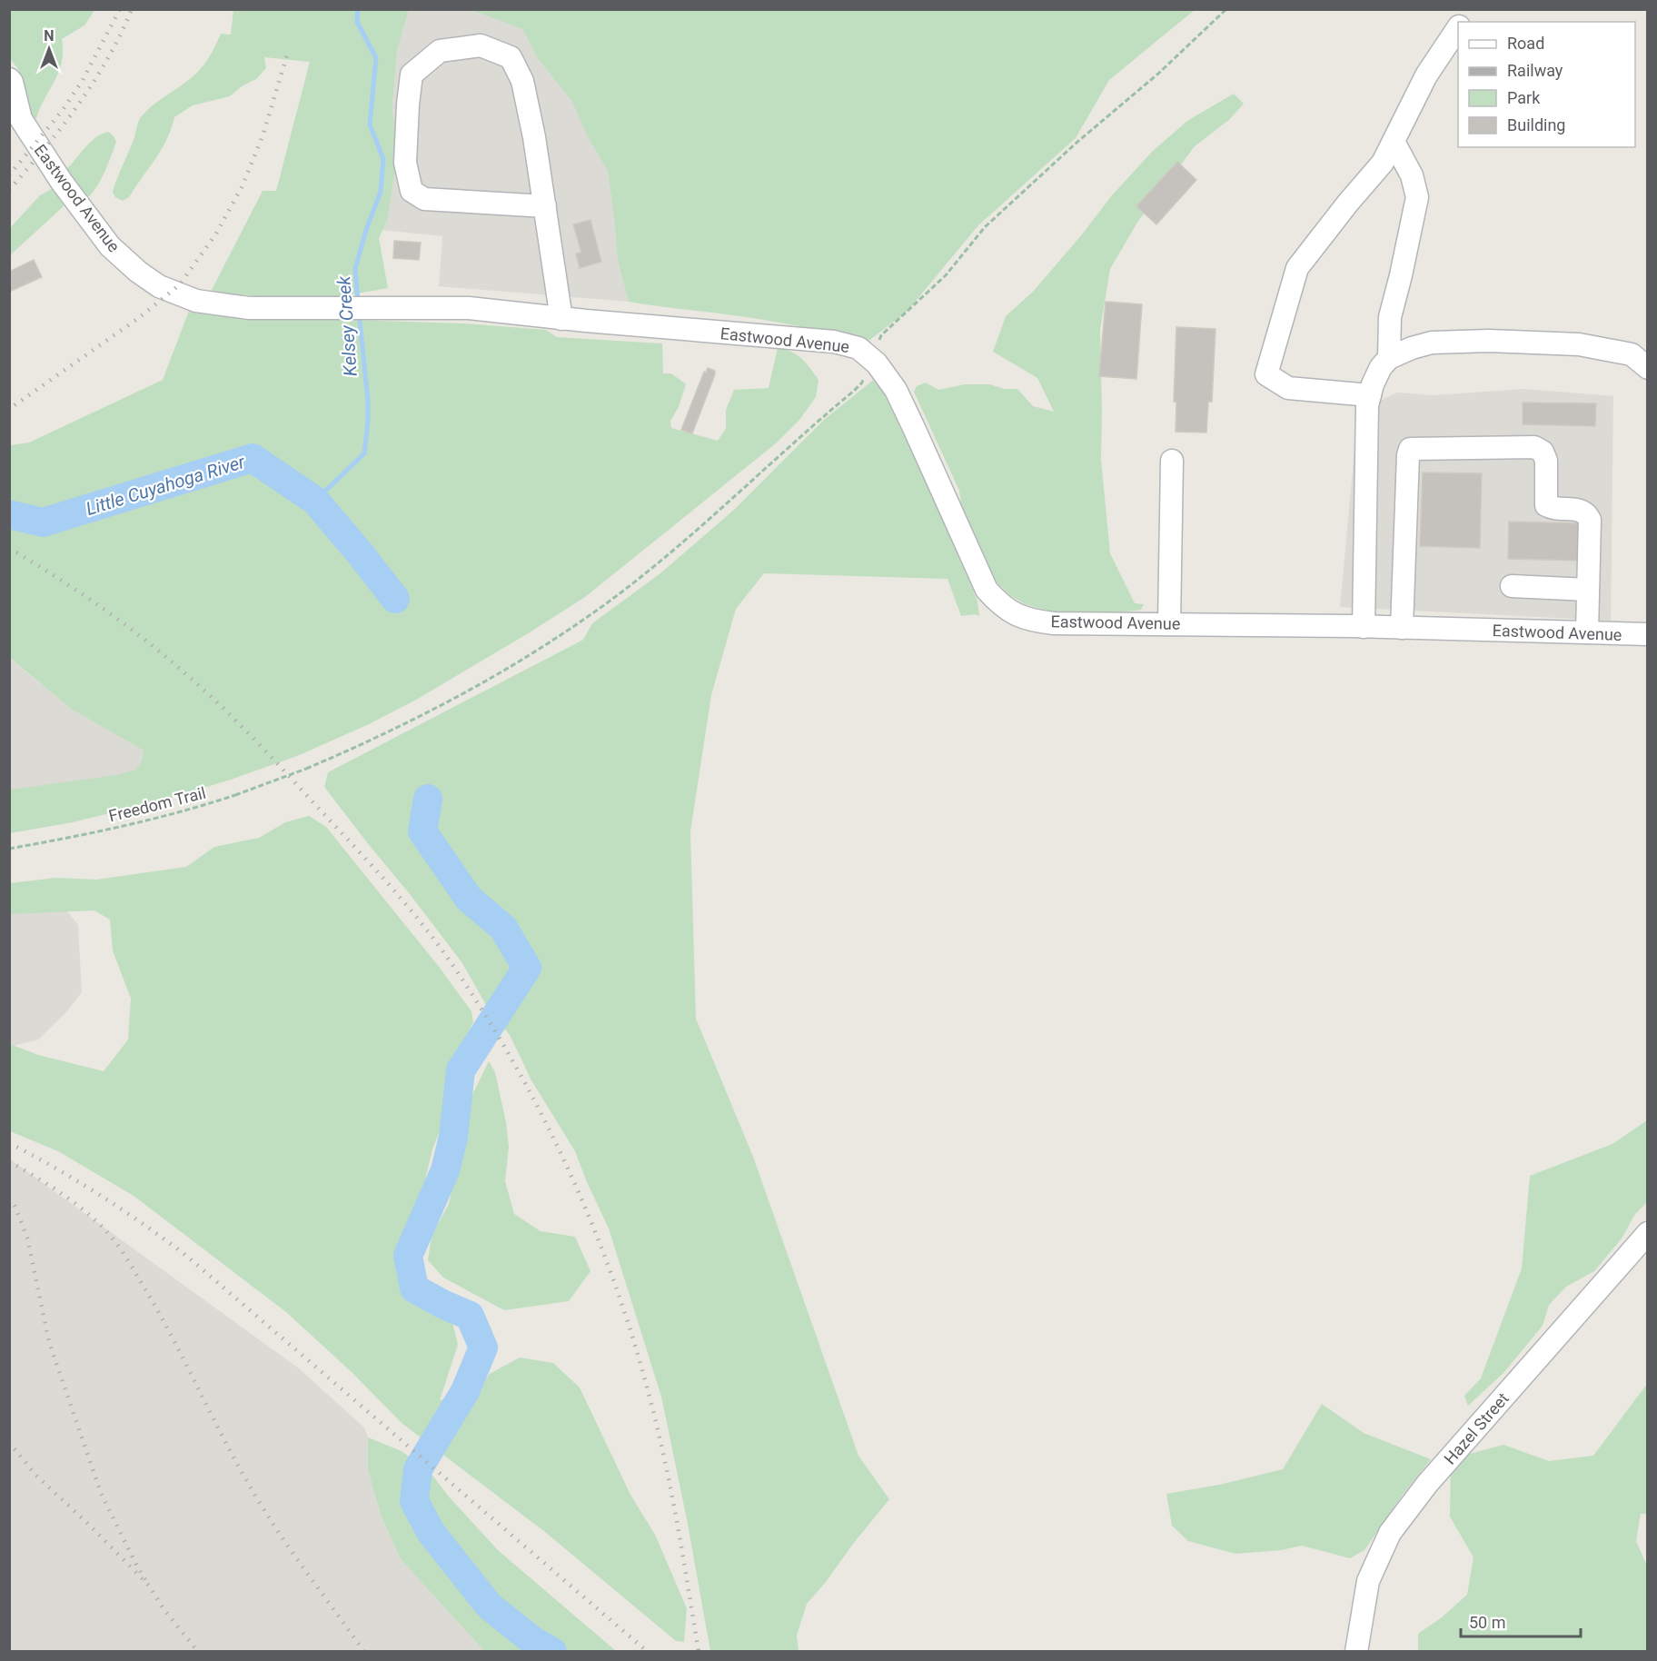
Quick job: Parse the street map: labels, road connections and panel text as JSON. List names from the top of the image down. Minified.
{"streets":{"street":["Eastwood Avenue","Hazel Street"],"path":["Freedom Trail"]},"crossings":[["Eastwood Avenue","Freedom Trail"]],"water":["Kelsey Creek","Little Cuyahoga River"],"legend":["Road","Railway","Park","Building"],"scale_bar":"50 m","north":"top"}
